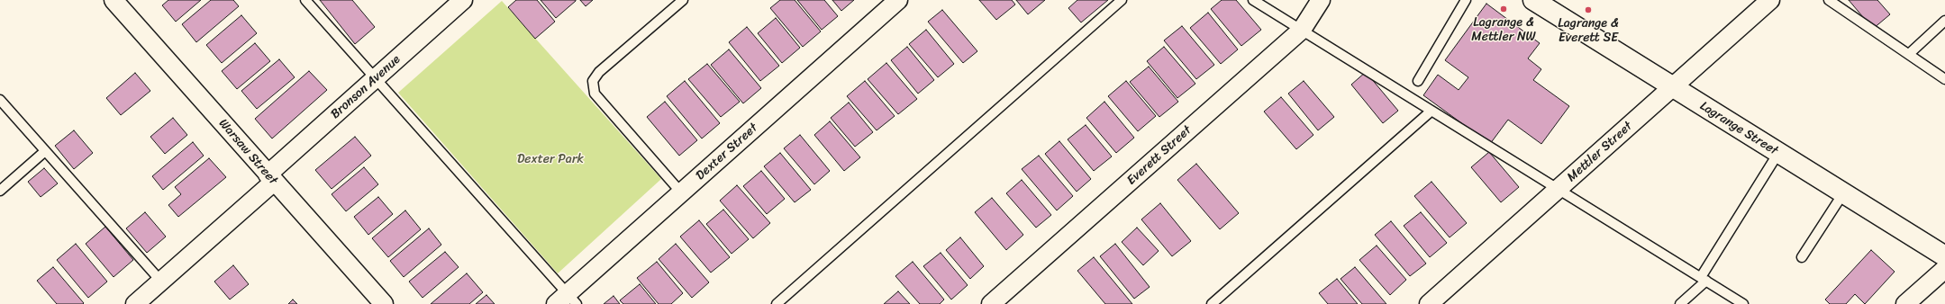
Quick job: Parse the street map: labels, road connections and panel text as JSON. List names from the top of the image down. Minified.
{"streets":{"main road":["Lagrange Street"],"street":["Bronson Avenue","Warsaw Street","Dexter Street","Mettler Street","Everett Street"]},"crossings":[["Bronson Avenue","Warsaw Street"],["Lagrange Street","Mettler Street"]],"parks":["Dexter Park"],"places":["Lagrange & Mettler NW","Lagrange & Everett SE"]}
